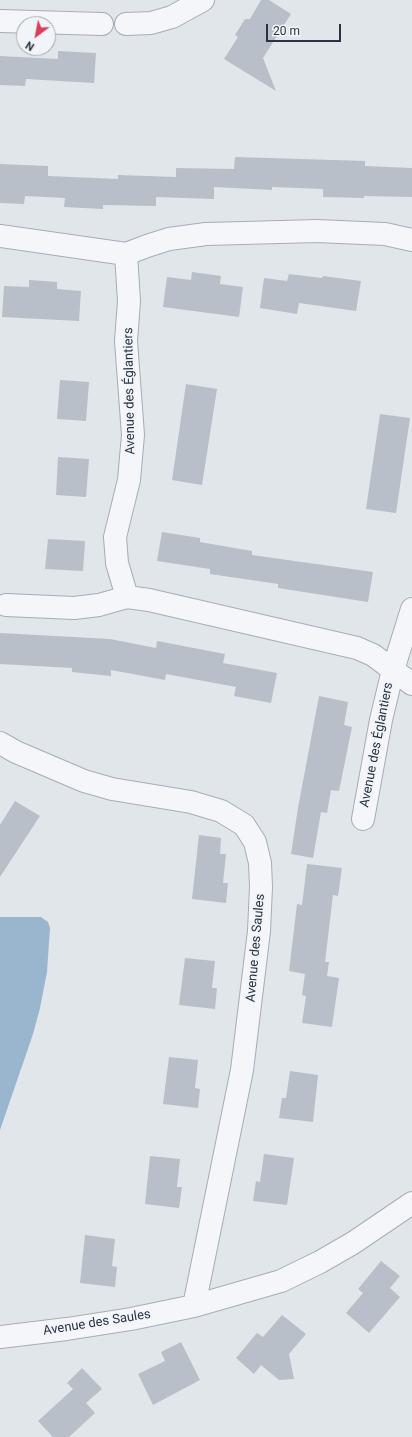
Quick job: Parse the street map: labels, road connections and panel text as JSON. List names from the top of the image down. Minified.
{"streets":{"street":["Avenue des Églantiers","Avenue des Saules"]},"scale_bar":"20 m","north":"bottom left"}
